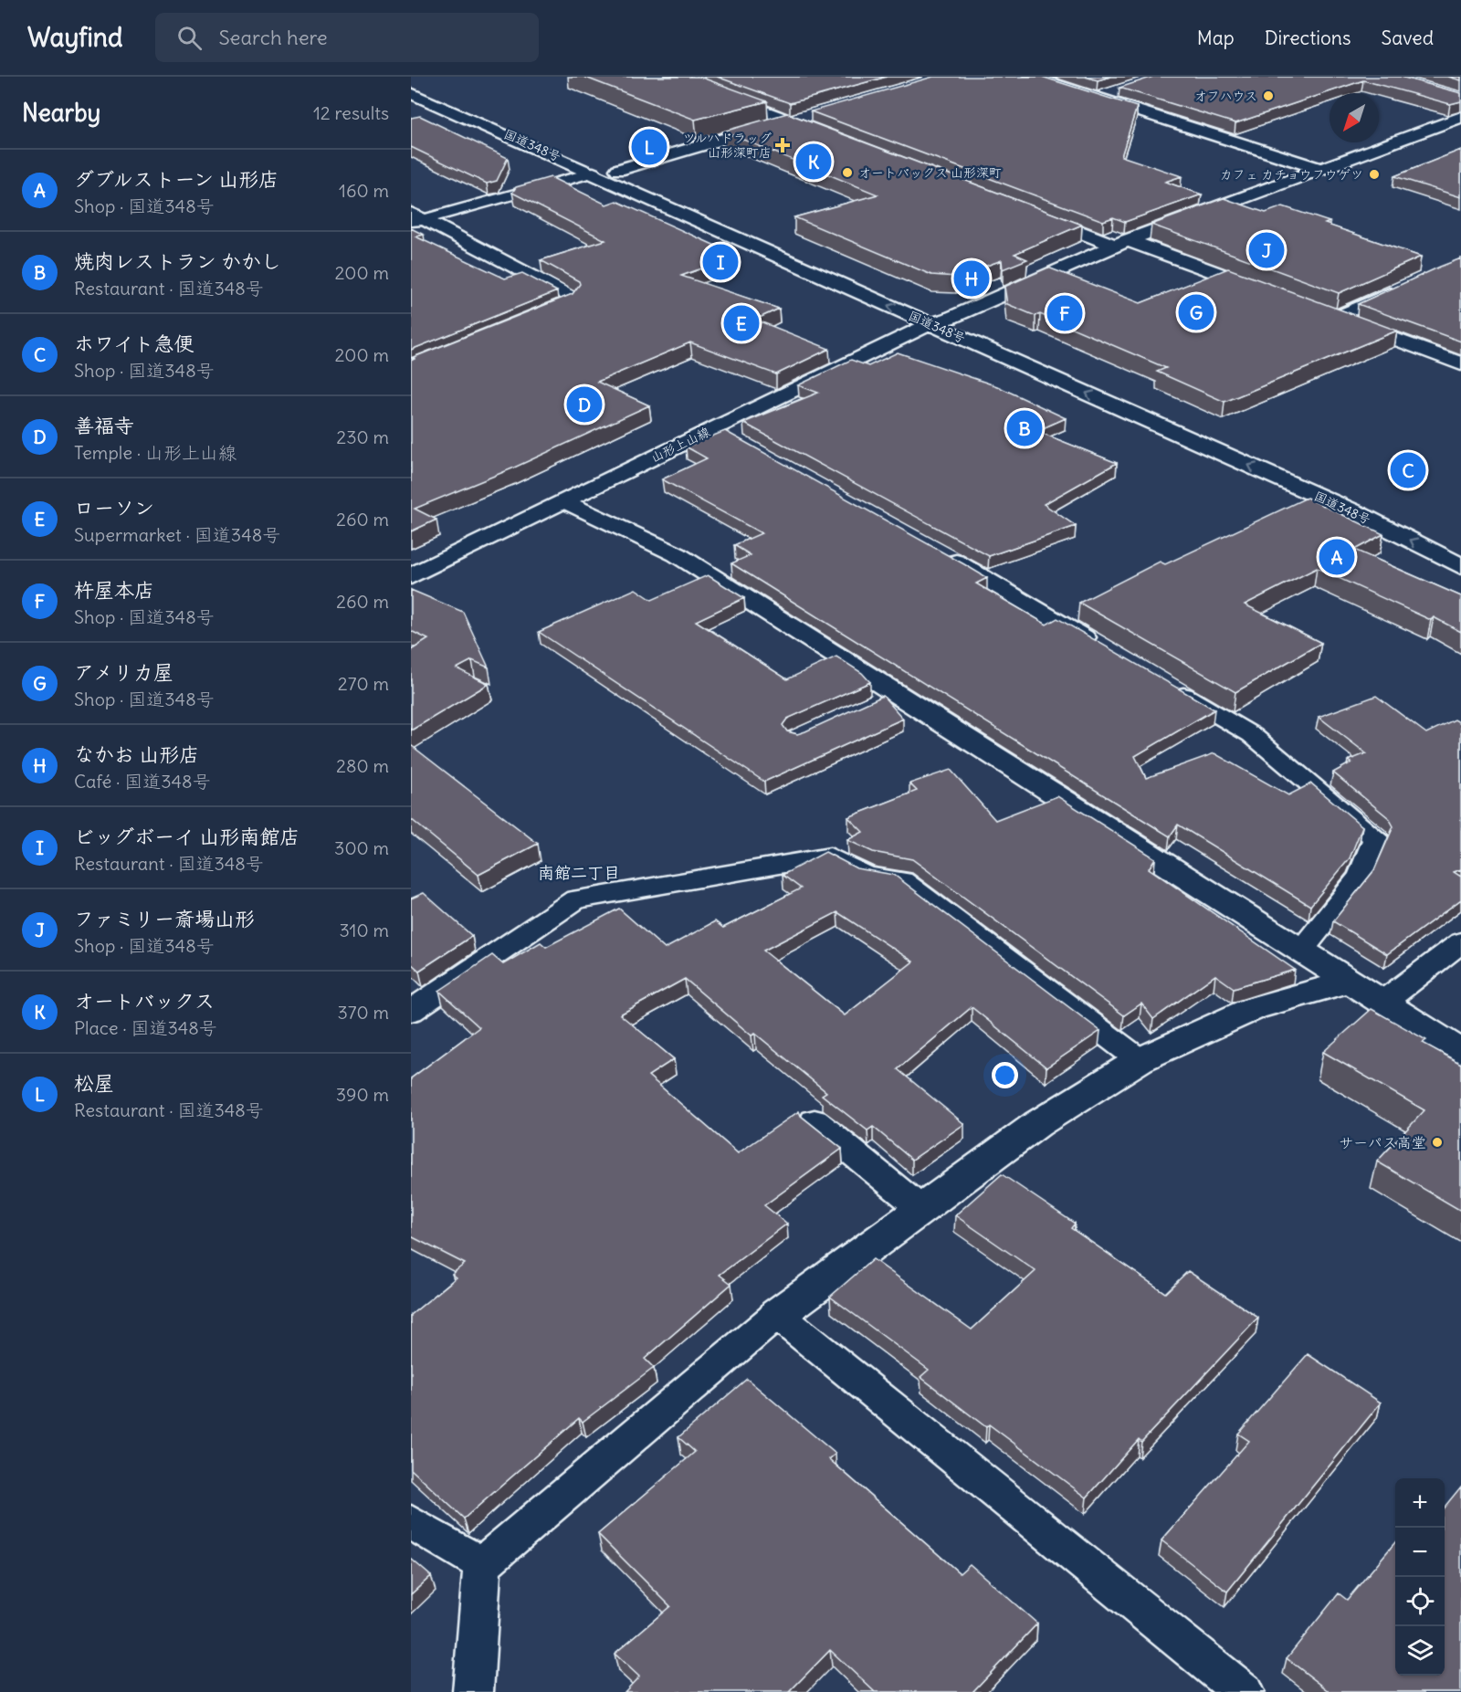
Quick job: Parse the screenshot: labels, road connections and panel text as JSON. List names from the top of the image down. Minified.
{"streets":{"main road":["国道348号","山形上山線"]},"crossings":[["国道348号","山形上山線"]],"districts":["南館二丁目"],"places":{"other":["オフハウス","オートバックス 山形深町","カフェ カチョウフウゲツ","サーパス高堂"],"health":["ツルハドラッグ 山形深町店"]},"north":"bottom left","page":{"header":"Wayfind","search":"Search here","nav":["Map","Directions","Saved"],"heading":["Nearby","12 results"],"pins":["L","K","J","I","H","G","F","E","D","B","C","A"],"list":[{"mark":"A","name":"ダブルストーン 山形店","note":"Shop · 国道348号","value":"160 m"},{"mark":"B","name":"焼肉レストラン かかし","note":"Restaurant · 国道348号","value":"200 m"},{"mark":"C","name":"ホワイト急便","note":"Shop · 国道348号","value":"200 m"},{"mark":"D","name":"善福寺","note":"Temple · 山形上山線","value":"230 m"},{"mark":"E","name":"ローソン","note":"Supermarket · 国道348号","value":"260 m"},{"mark":"F","name":"杵屋本店","note":"Shop · 国道348号","value":"260 m"},{"mark":"G","name":"アメリカ屋","note":"Shop · 国道348号","value":"270 m"},{"mark":"H","name":"なかお 山形店","note":"Café · 国道348号","value":"280 m"},{"mark":"I","name":"ビッグボーイ 山形南館店","note":"Restaurant · 国道348号","value":"300 m"},{"mark":"J","name":"ファミリー斎場山形","note":"Shop · 国道348号","value":"310 m"},{"mark":"K","name":"オートバックス","note":"Place · 国道348号","value":"370 m"},{"mark":"L","name":"松屋","note":"Restaurant · 国道348号","value":"390 m"}],"map_buttons":["+","−"]}}
